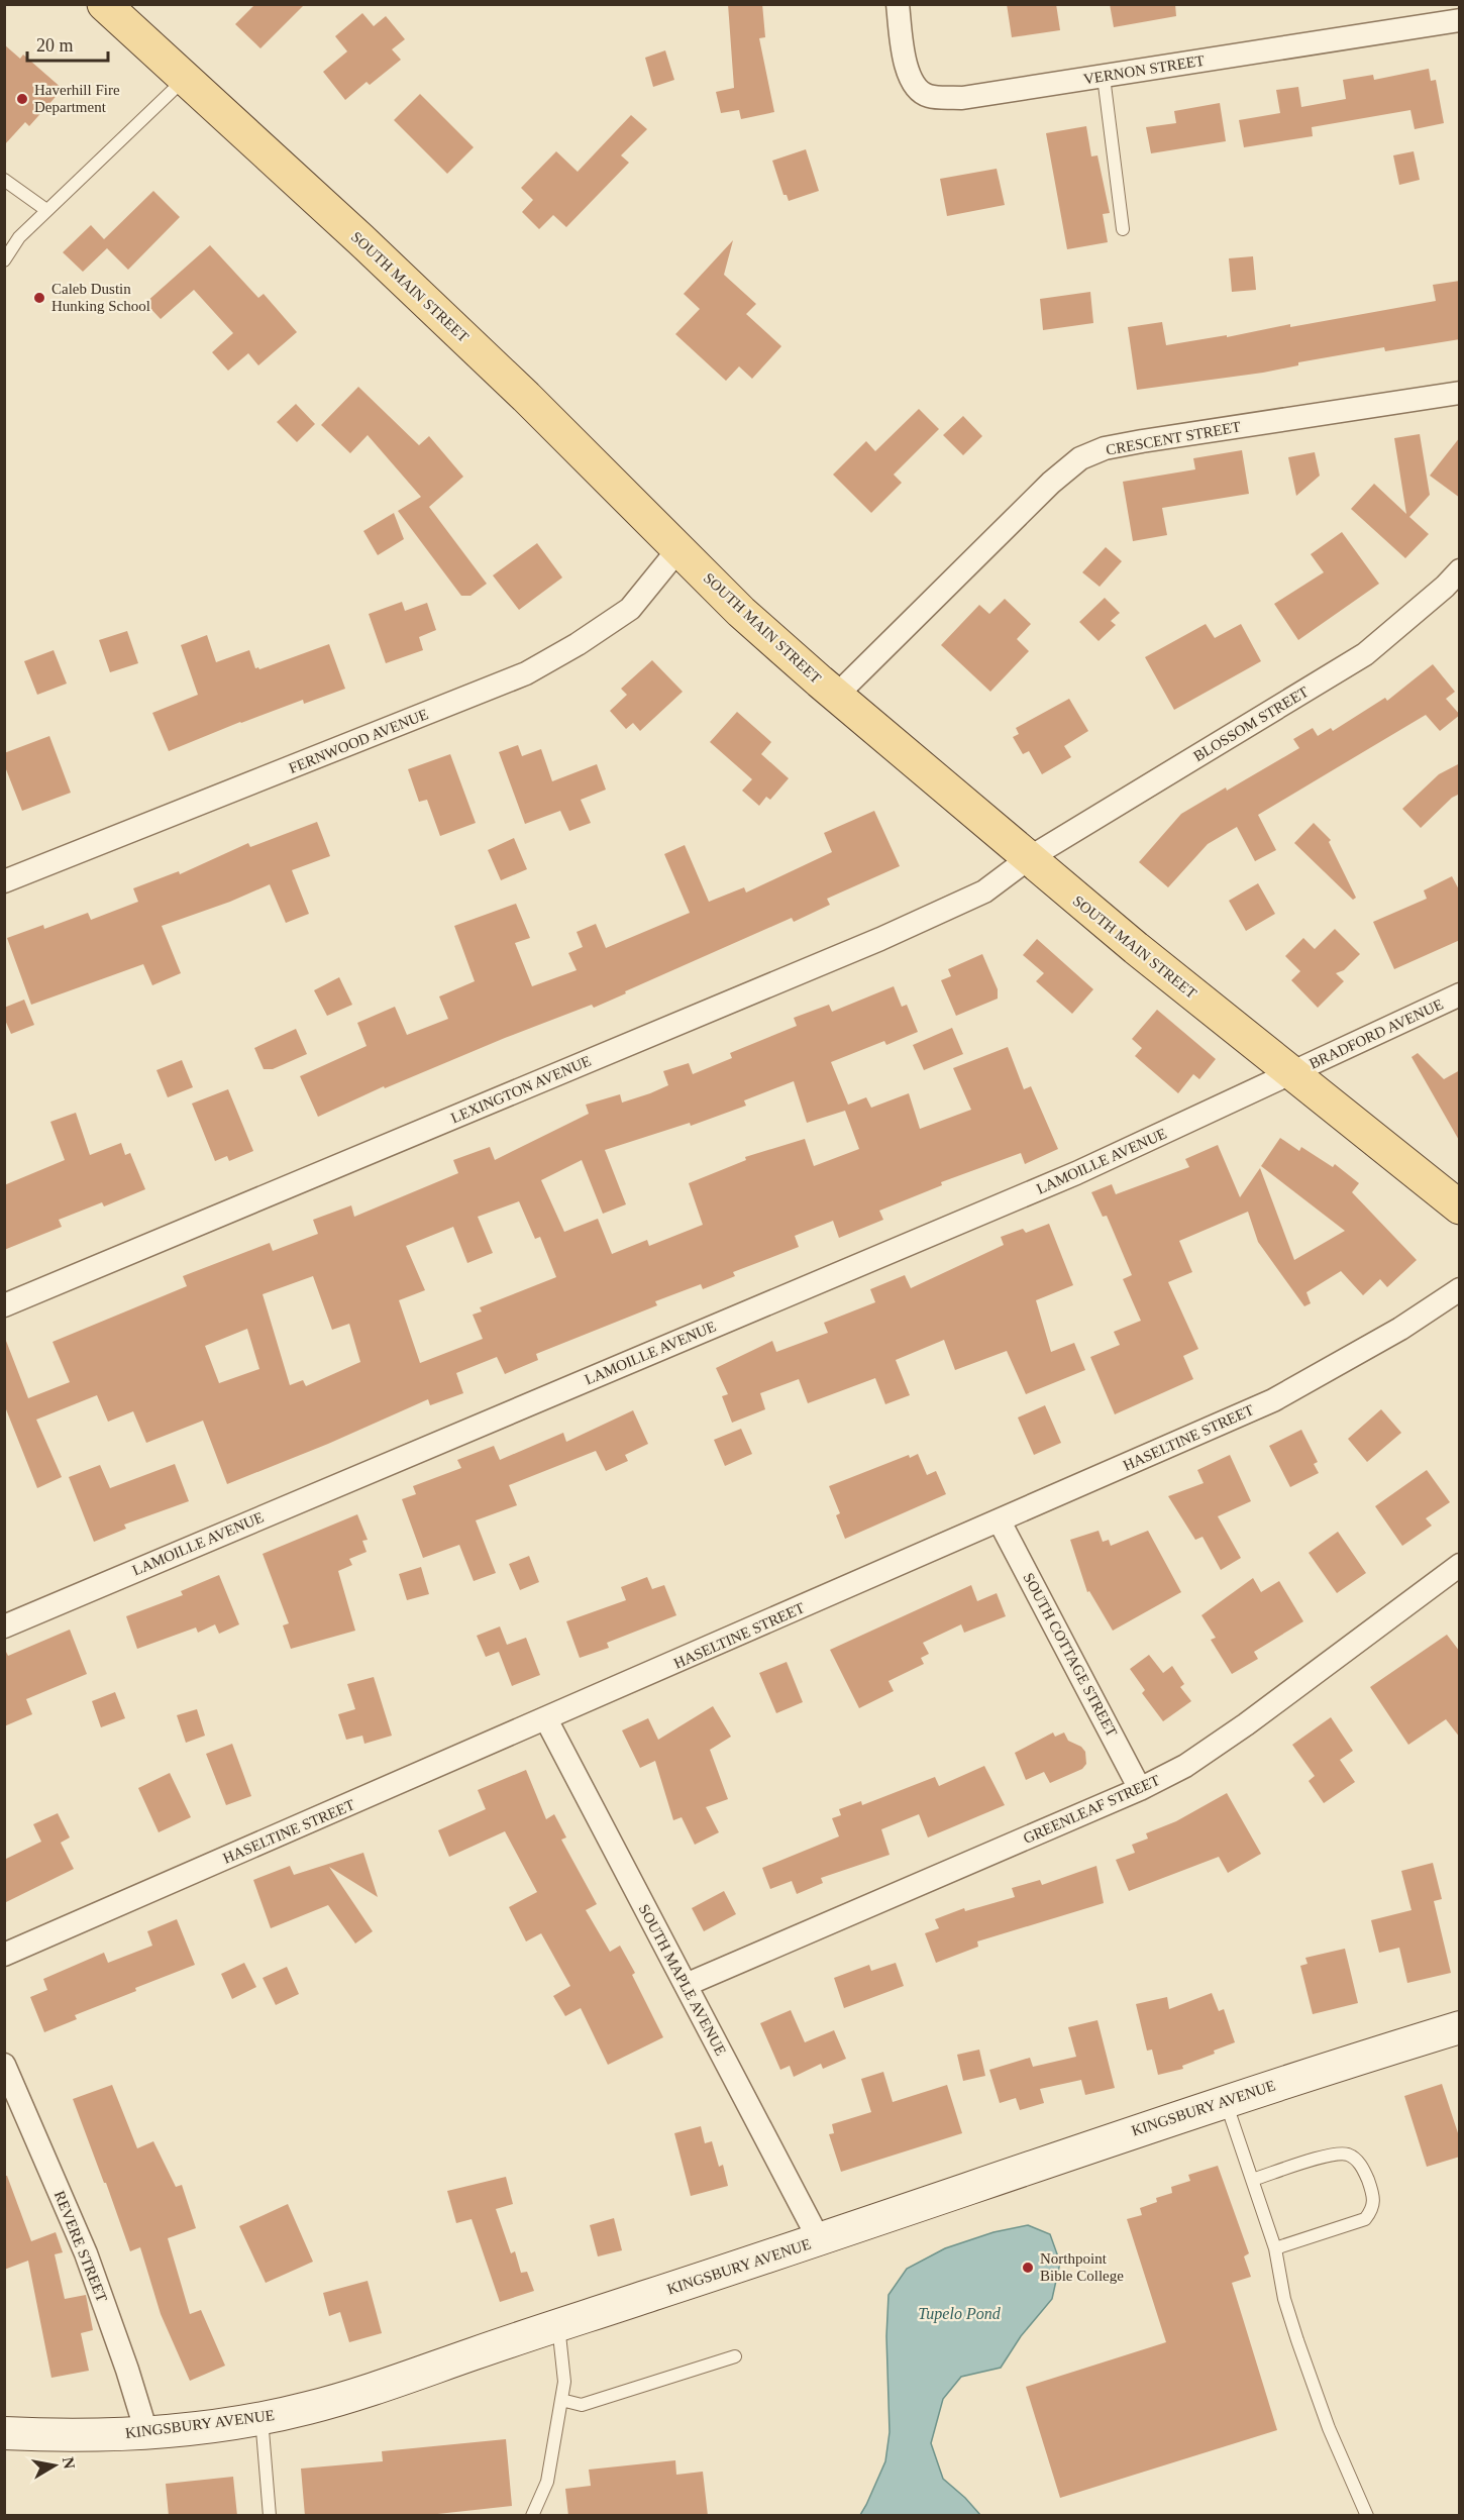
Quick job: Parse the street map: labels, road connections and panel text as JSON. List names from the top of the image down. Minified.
{"streets":{"main road":["SOUTH MAIN STREET","KINGSBURY AVENUE"],"street":["VERNON STREET","CRESCENT STREET","BLOSSOM STREET","FERNWOOD AVENUE","BRADFORD AVENUE","LEXINGTON AVENUE","LAMOILLE AVENUE","HASELTINE STREET","SOUTH COTTAGE STREET","GREENLEAF STREET","SOUTH MAPLE AVENUE","REVERE STREET"]},"crossings":[["SOUTH MAIN STREET","CRESCENT STREET"],["SOUTH MAIN STREET","BLOSSOM STREET"],["SOUTH MAIN STREET","FERNWOOD AVENUE"],["SOUTH MAIN STREET","BRADFORD AVENUE"],["SOUTH MAIN STREET","LEXINGTON AVENUE"],["SOUTH MAIN STREET","LAMOILLE AVENUE"],["BLOSSOM STREET","LEXINGTON AVENUE"],["BRADFORD AVENUE","LAMOILLE AVENUE"],["HASELTINE STREET","SOUTH COTTAGE STREET"],["HASELTINE STREET","SOUTH MAPLE AVENUE"],["SOUTH COTTAGE STREET","GREENLEAF STREET"],["GREENLEAF STREET","SOUTH MAPLE AVENUE"],["SOUTH MAPLE AVENUE","KINGSBURY AVENUE"],["KINGSBURY AVENUE","REVERE STREET"]],"water":["Tupelo Pond"],"places":["Haverhill Fire Department","Caleb Dustin Hunking School","Northpoint Bible College"],"scale_bar":"20 m","north":"right"}
